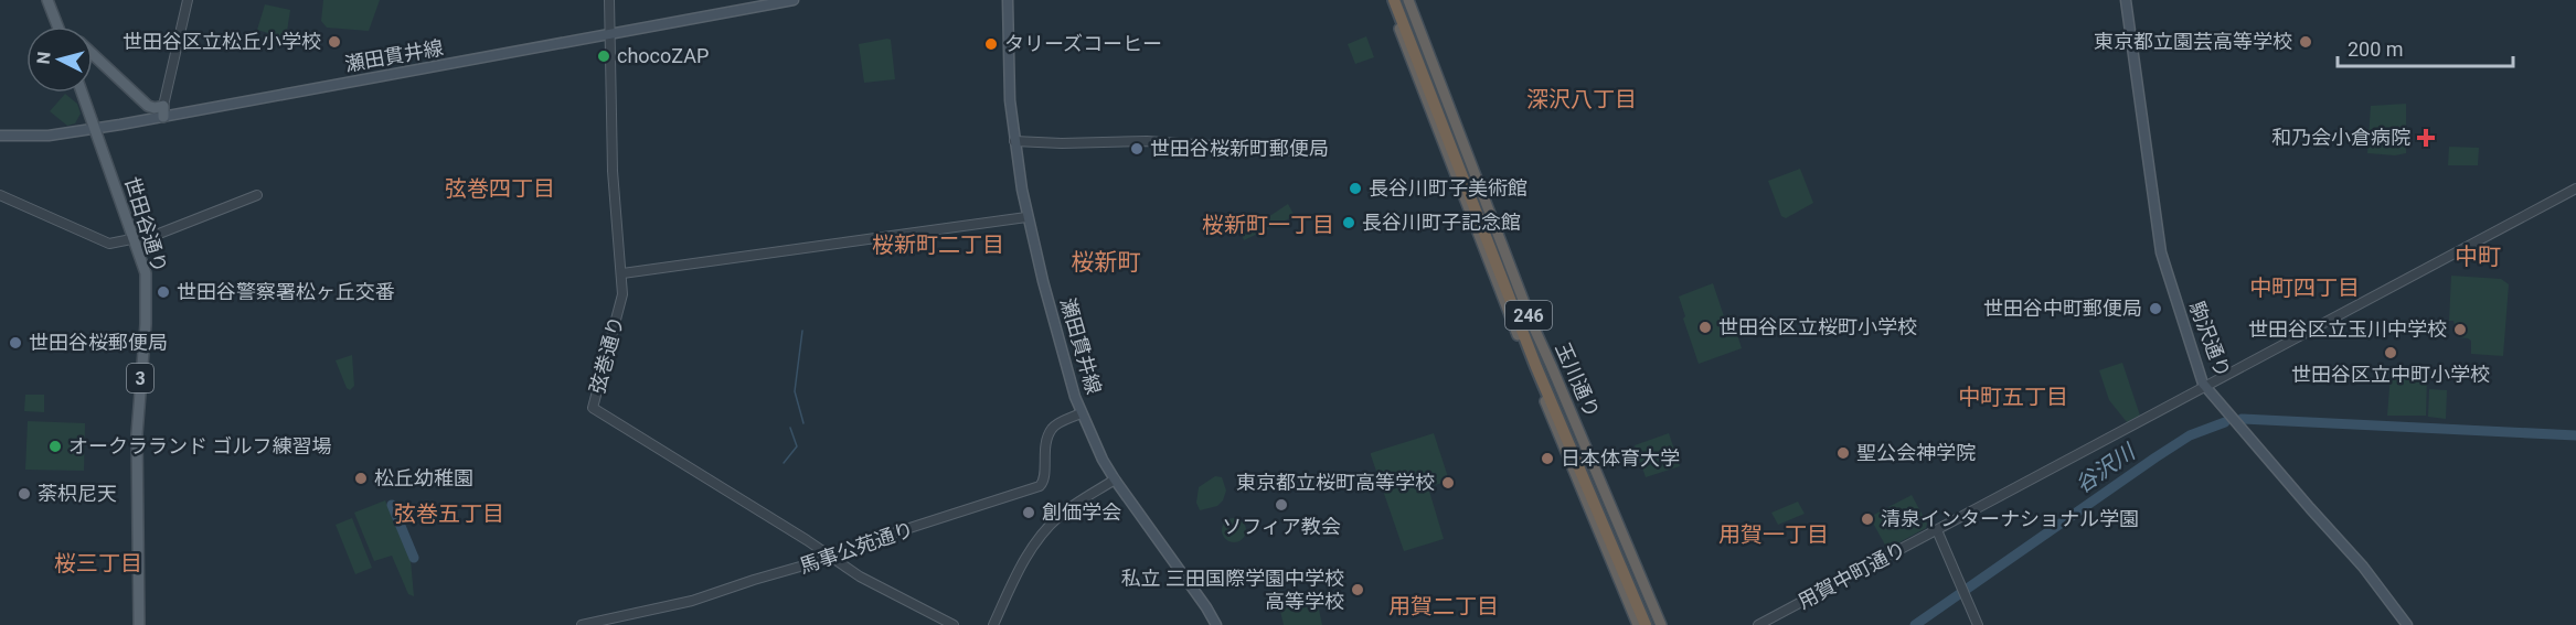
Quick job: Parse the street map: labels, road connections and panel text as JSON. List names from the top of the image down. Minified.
{"streets":{"highway":["246","玉川通り"],"main road":["瀬田貫井線","世田谷通り","駒沢通り","3"],"street":["弦巻通り","馬事公苑通り","用賀中町通り"]},"crossings":[["瀬田貫井線","世田谷通り"],["瀬田貫井線","弦巻通り"],["瀬田貫井線","馬事公苑通り"],["駒沢通り","用賀中町通り"],["弦巻通り","馬事公苑通り"]],"districts":["深沢八丁目","弦巻四丁目","桜新町一丁目","桜新町二丁目","中町","桜新町","中町四丁目","中町五丁目","弦巻五丁目","用賀一丁目","桜三丁目","用賀二丁目"],"water":["谷沢川"],"places":{"other":["世田谷区立松丘小学校","東京都立園芸高等学校","タリーズコーヒー","chocoZAP","世田谷桜新町郵便局","長谷川町子美術館","長谷川町子記念館","世田谷警察署松ヶ丘交番","世田谷中町郵便局","世田谷区立桜町小学校","世田谷区立玉川中学校","世田谷桜郵便局","世田谷区立中町小学校","オークラランド ゴルフ練習場","聖公会神学院","日本体育大学","松丘幼稚園","東京都立桜町高等学校","荼枳尼天","ソフィア教会","創価学会","清泉インターナショナル学園","私立 三田国際学園中学校 高等学校"],"health":["和乃会小倉病院"]},"scale_bar":"200 m","north":"left"}
